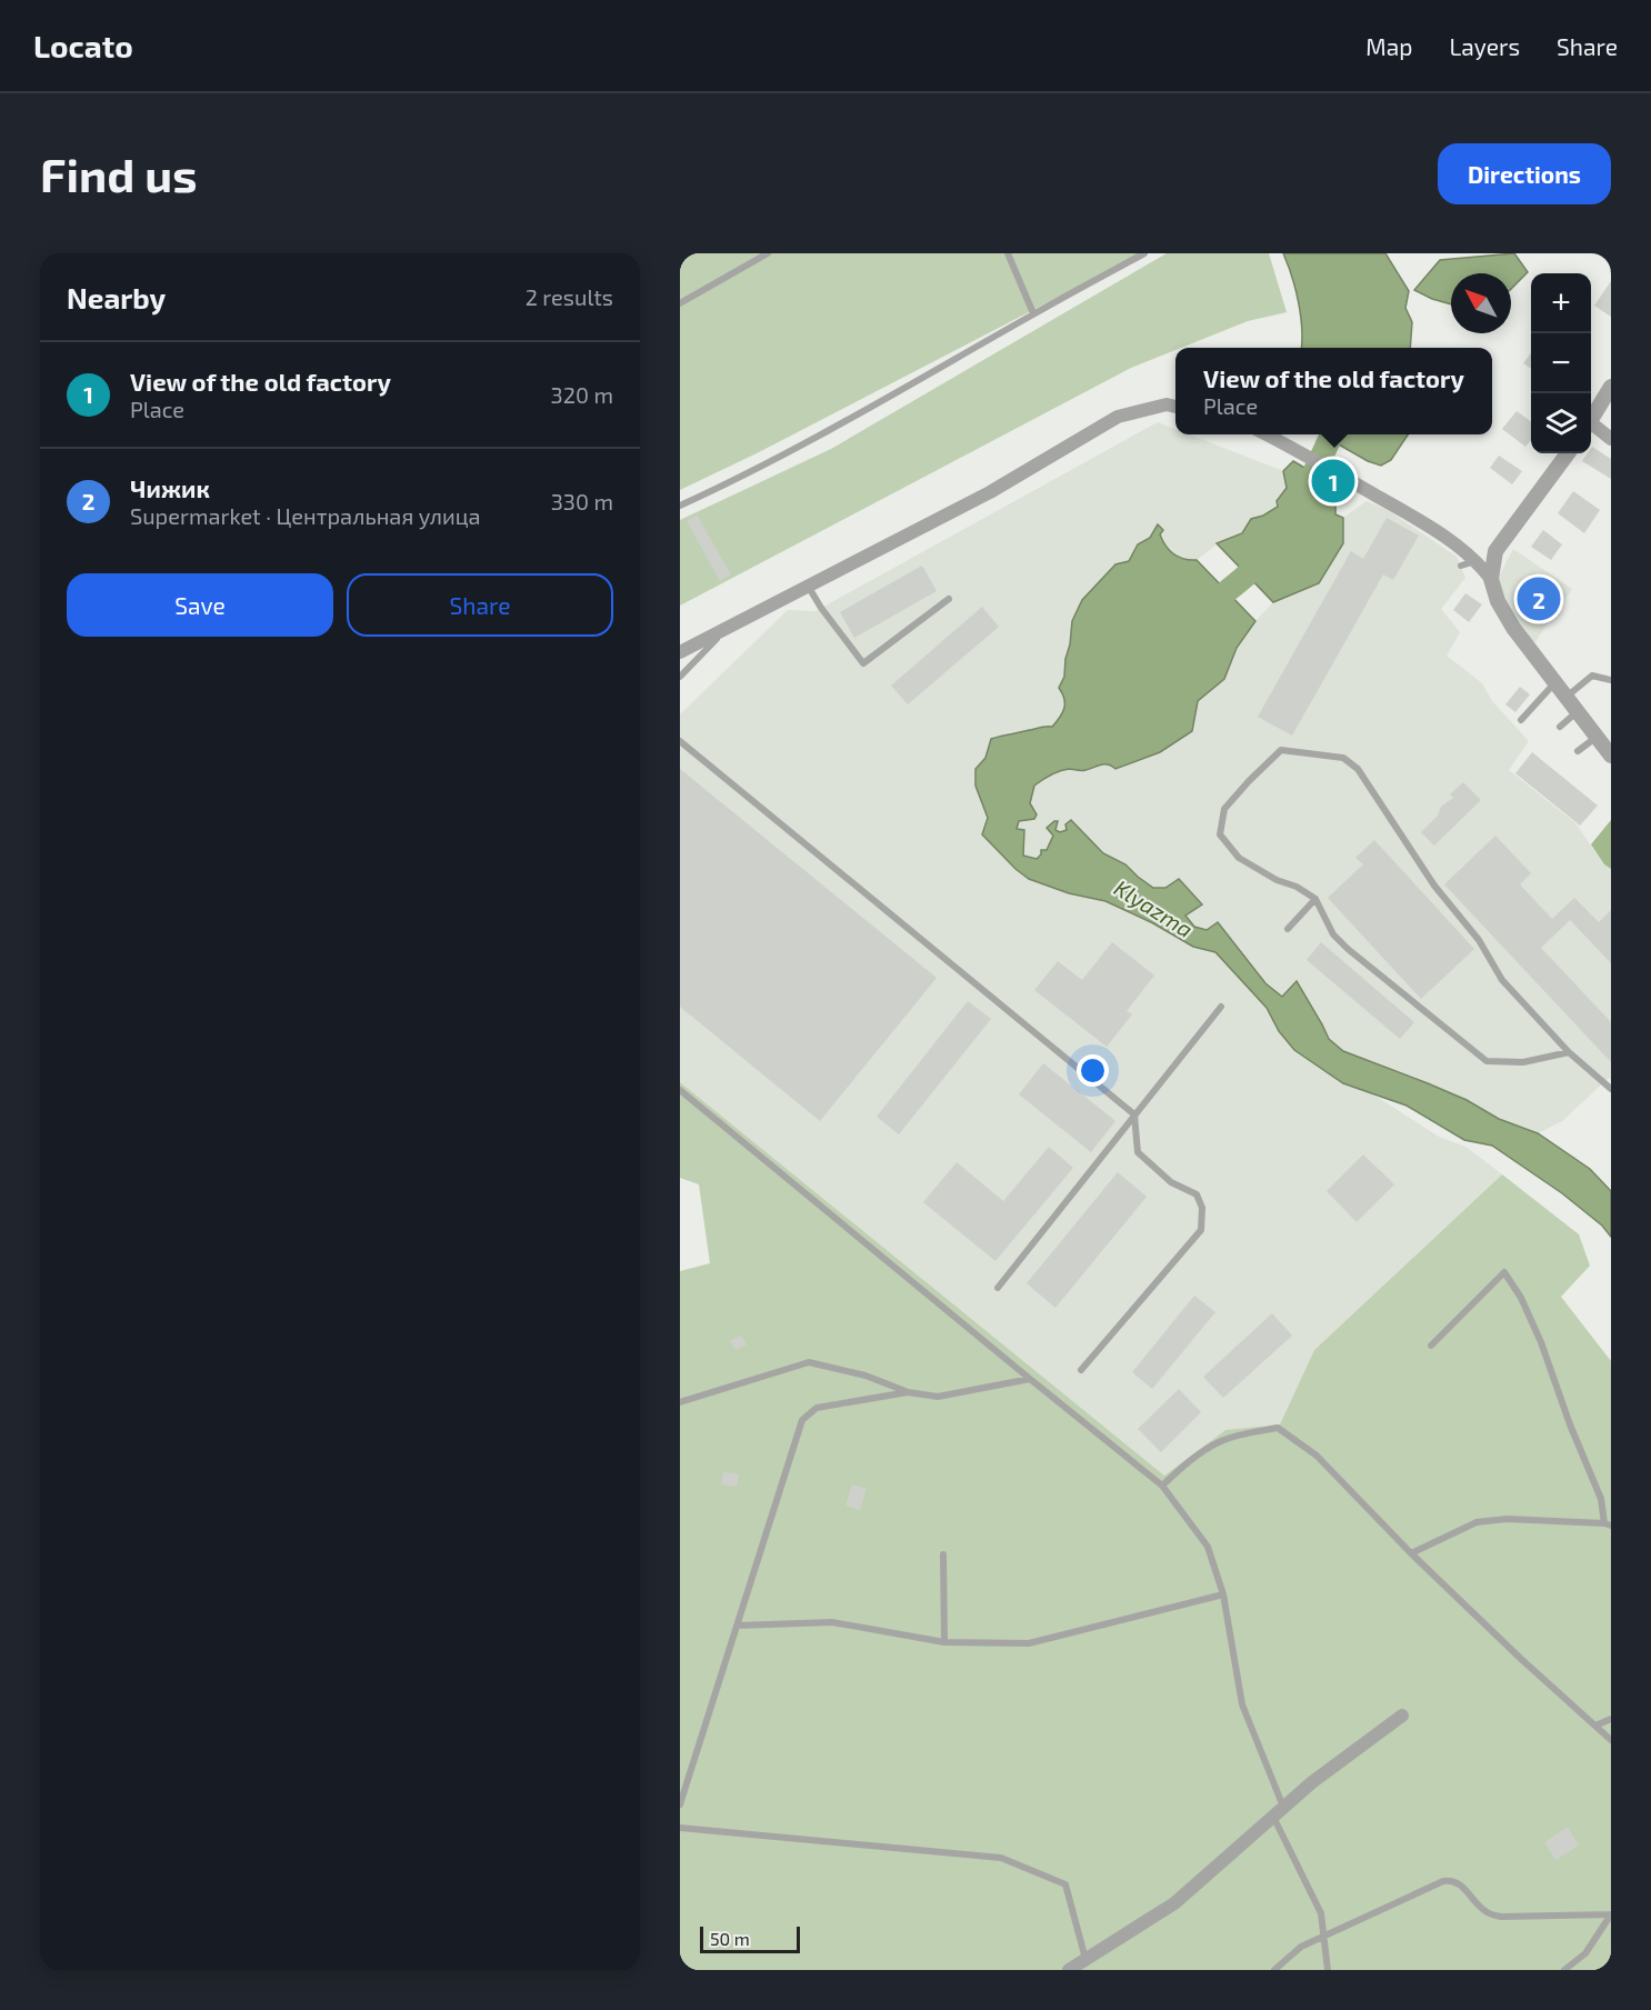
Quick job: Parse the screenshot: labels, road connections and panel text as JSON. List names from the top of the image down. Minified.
{"water":["Klyazma"],"scale_bar":"50 m","north":"top left","page":{"header":"Locato","nav":["Map","Layers","Share"],"buttons":["Directions",["Save","Share"]],"title":"Find us","heading":["Nearby","2 results"],"map_buttons":["+","−"],"list":[{"mark":"1","name":"View of the old factory","note":"Place","value":"320 m"},{"mark":"2","name":"Чижик","note":"Supermarket · Центральная улица","value":"330 m"}],"popup":["View of the old factory","Place"],"pins":["1","2"],"scale":"50 m"}}
